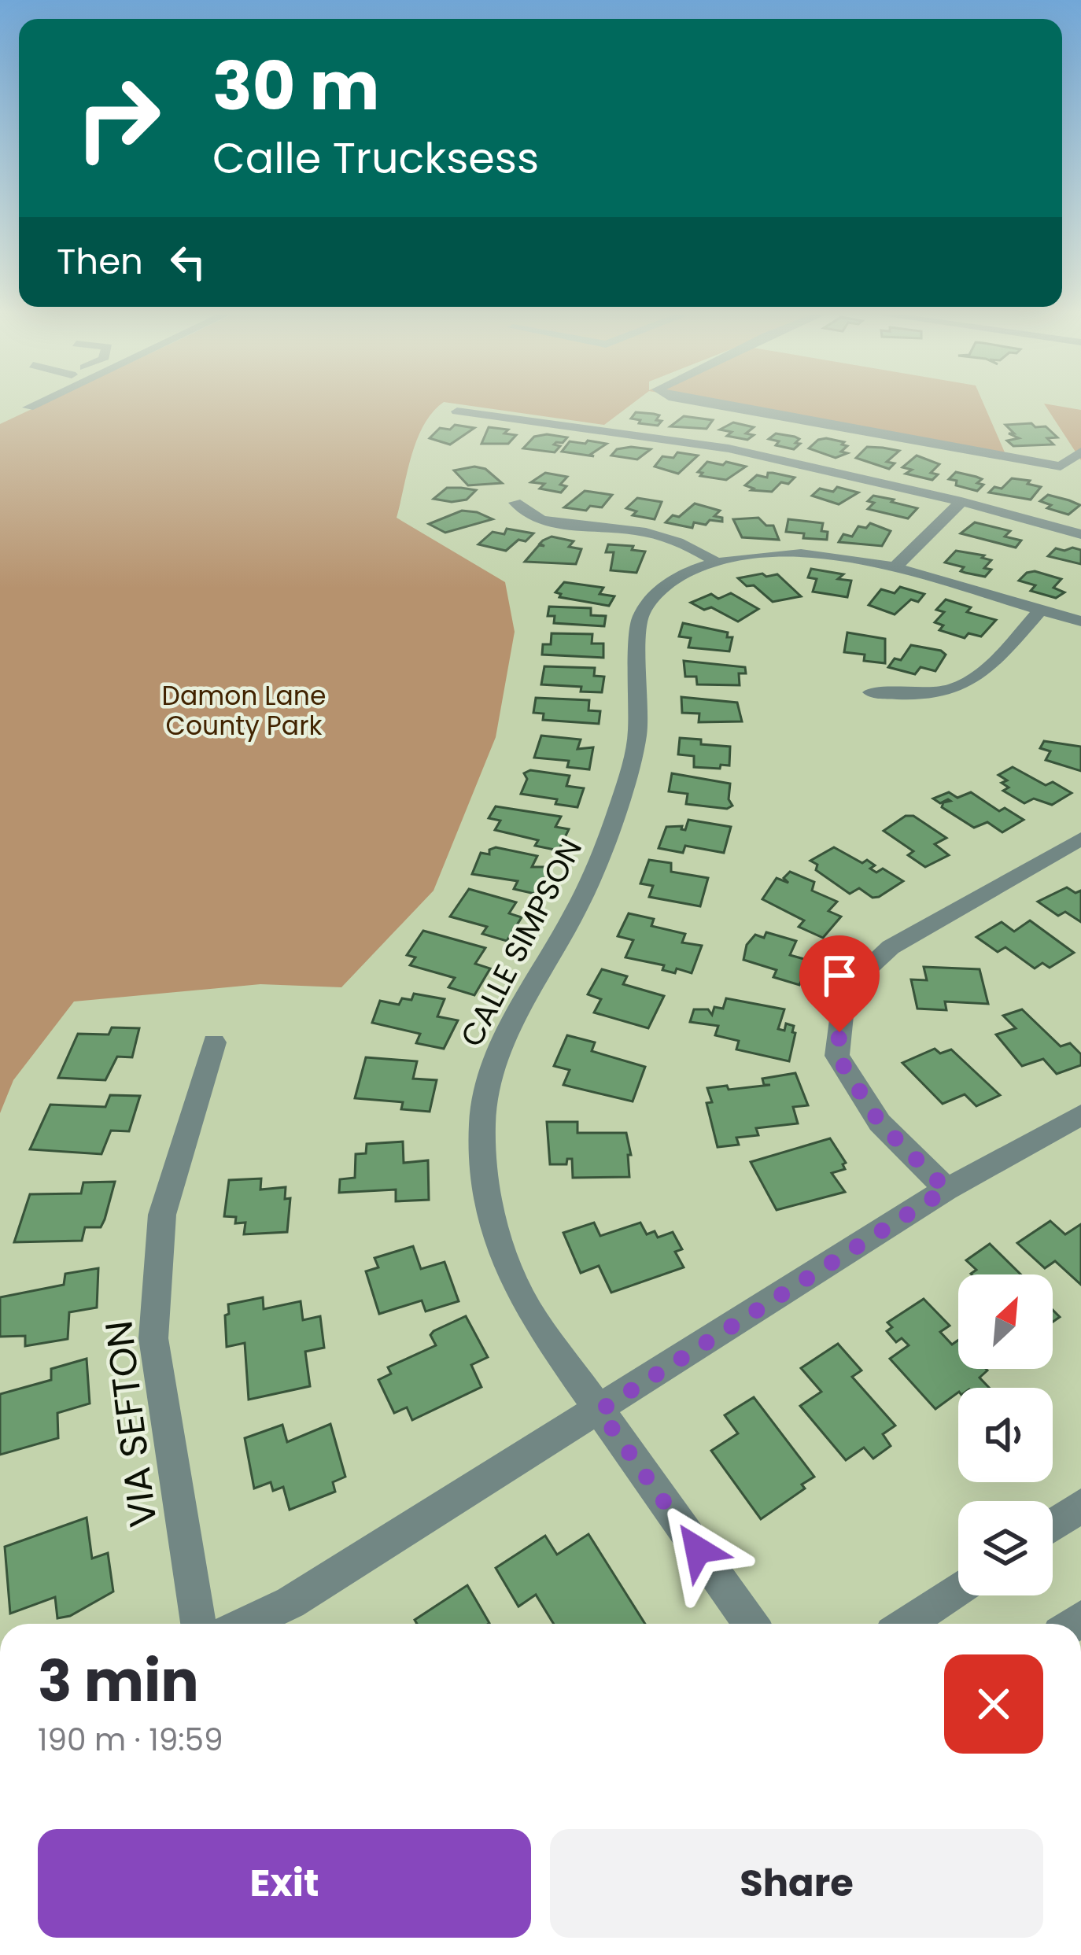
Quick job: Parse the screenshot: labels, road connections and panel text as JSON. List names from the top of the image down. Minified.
{"streets":{"street":["CALLE SIMPSON","VIA SEFTON"]},"parks":["Damon Lane County Park"],"north":"top right","page":{"turn":["30 m","Calle Trucksess"],"then":"Then","heading":["3 min","190 m · 19:59"],"buttons":["Exit","Share"]}}
